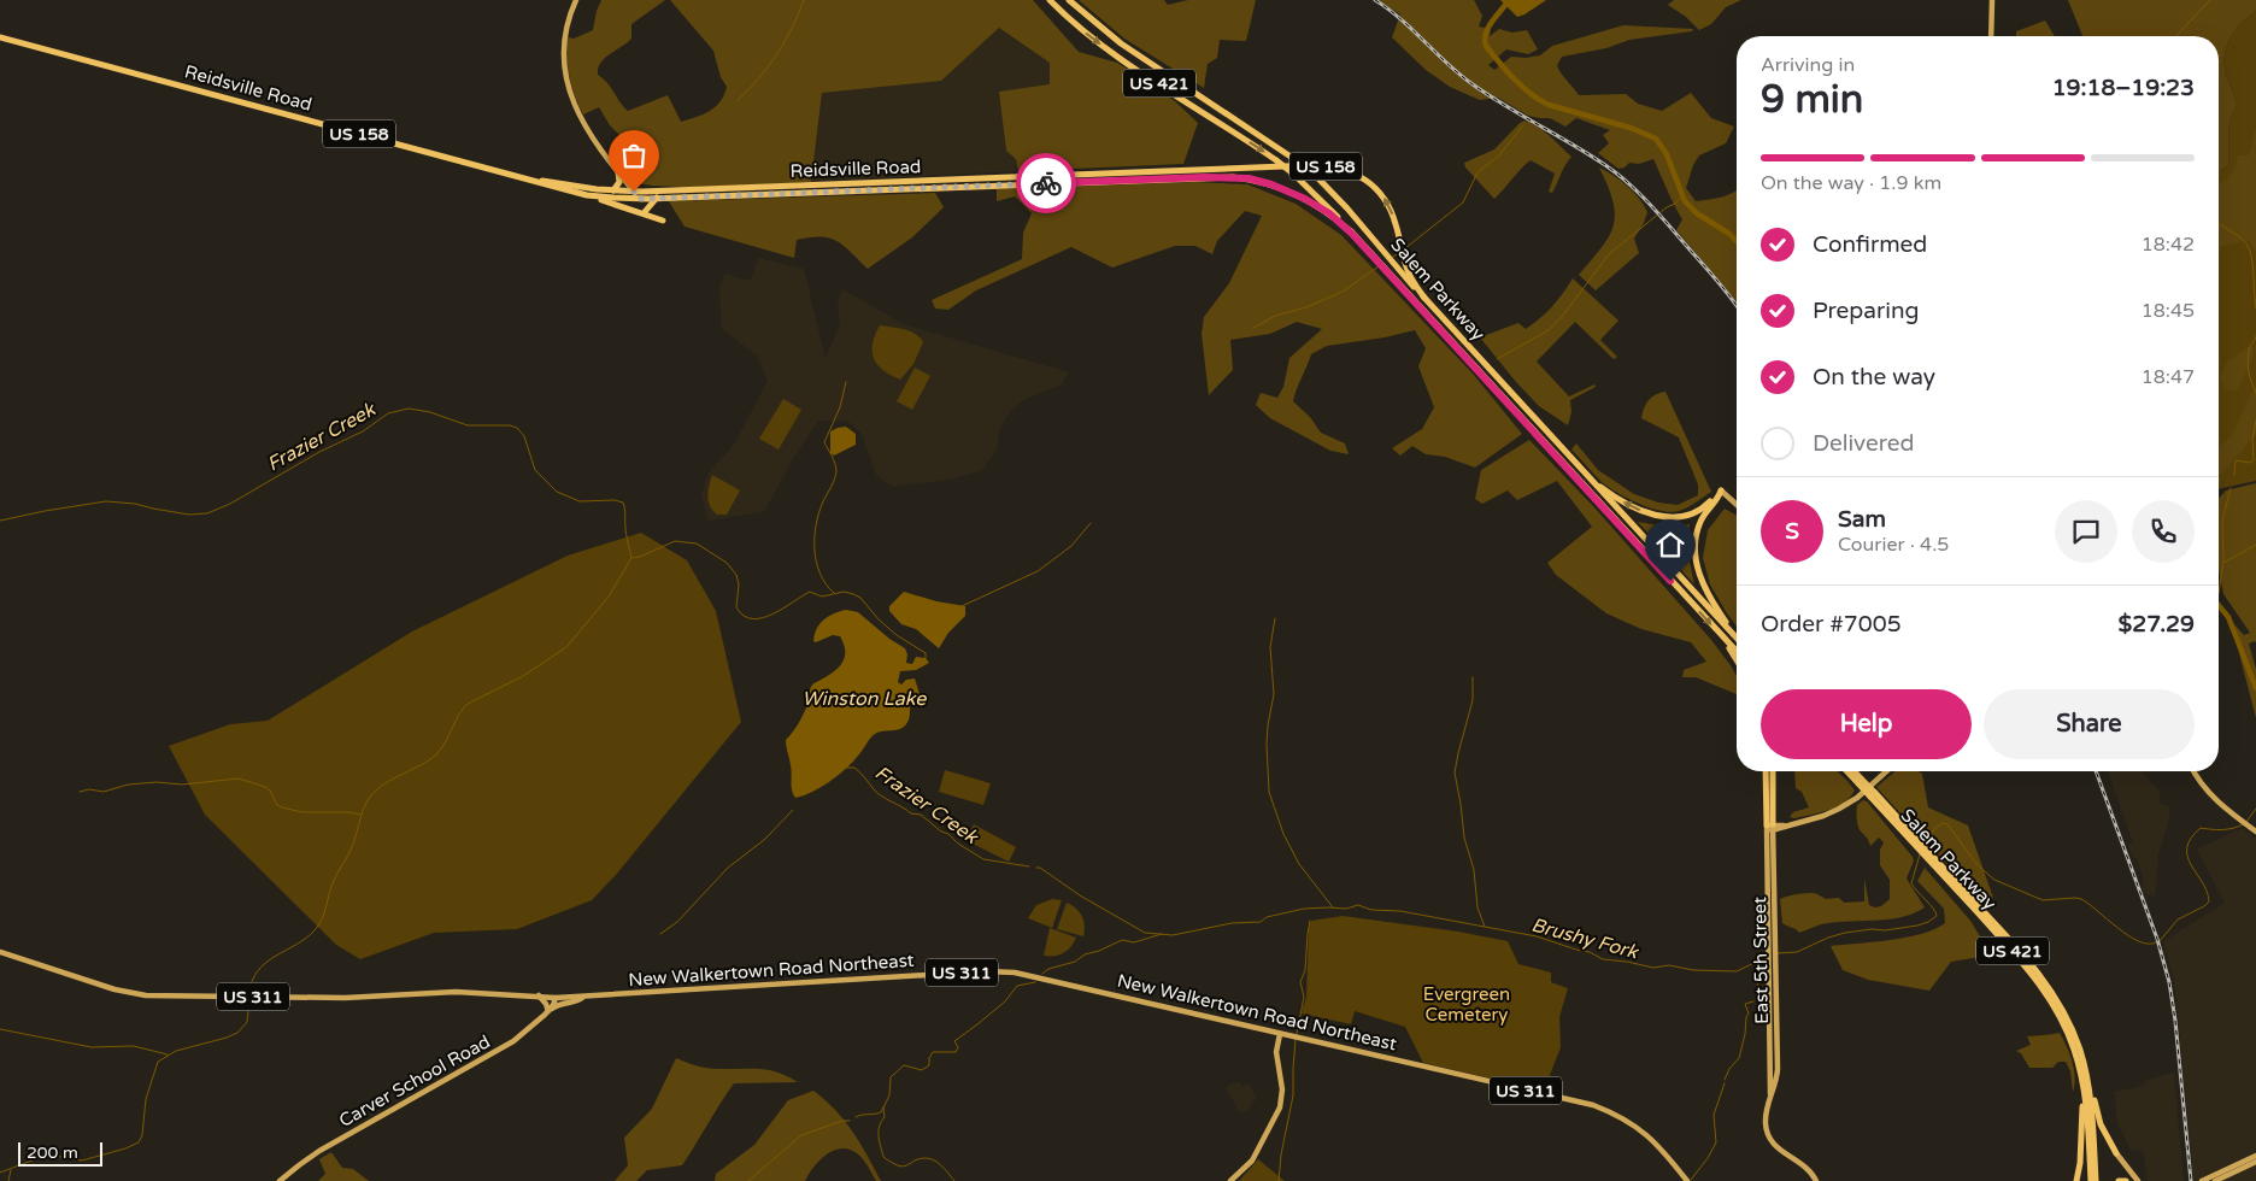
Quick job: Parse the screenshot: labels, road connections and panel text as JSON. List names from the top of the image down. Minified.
{"streets":{"highway":["US 421","Reidsville Road","US 158","Salem Parkway"],"main road":["East 5th Street","New Walkertown Road Northeast","US 311","Carver School Road"]},"crossings":[["Reidsville Road","US 158"],["US 158","Salem Parkway"],["New Walkertown Road Northeast","Carver School Road"]],"water":["Frazier Creek","Winston Lake","Brushy Fork"],"parks":["Evergreen Cemetery"],"scale_bar":"200 m","page":{"heading":["9 min","Arriving in","19:18–19:23"],"panel":["Sam","Courier · 4.5","Order #7005","$27.29"],"bar":"On the way · 1.9 km","list":[["Confirmed","18:42"],["Preparing","18:45"],["On the way","18:47"],"Delivered"],"round":"S","buttons":["Help","Share"],"scale":"200 m"}}
